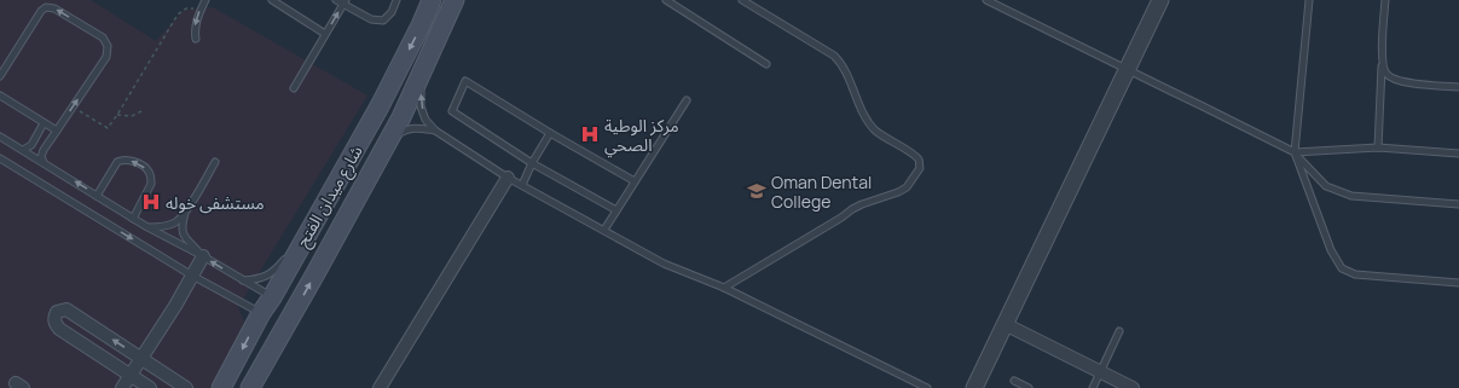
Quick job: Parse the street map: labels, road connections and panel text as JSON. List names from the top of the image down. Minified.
{"streets":{"main road":["شارع ميدان الفتح"]},"places":{"hospital":["مركز الوطية الصحي","مستشفى خوله"],"school or university":["Oman Dental College"]}}
